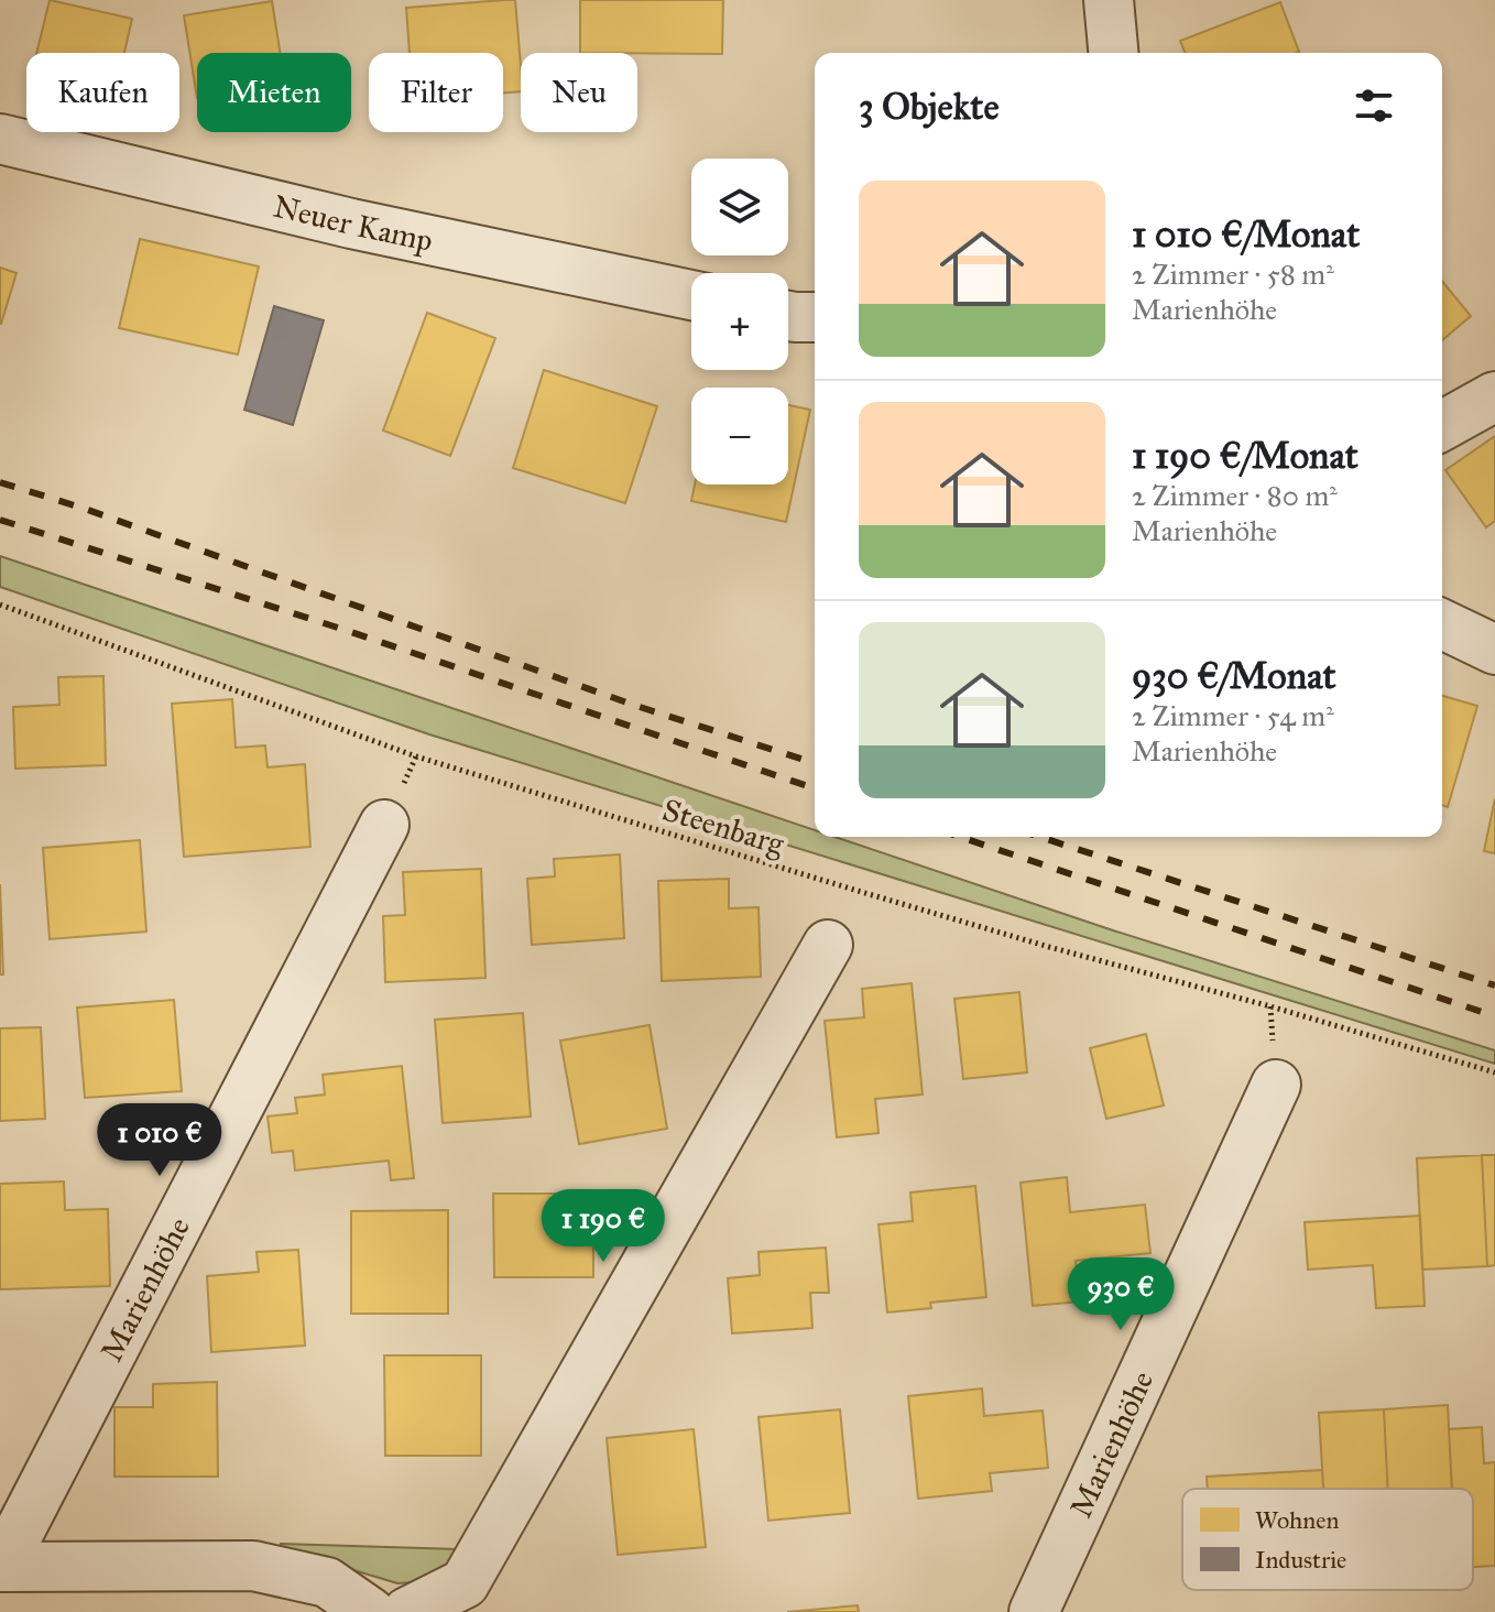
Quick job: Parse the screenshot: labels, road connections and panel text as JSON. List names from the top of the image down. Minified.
{"streets":{"street":["Neuer Kamp","Marienhöhe"],"path":["Steenbarg"]},"legend":["Wohnen","Industrie"],"page":{"chip":["Kaufen","Mieten","Filter","Neu"],"heading":"3 Objekte","map_buttons":["+","−"],"list":[{"name":"1 010 €/Monat","note":"2 Zimmer · 58 m² · Marienhöhe"},{"name":"1 190 €/Monat","note":"2 Zimmer · 80 m² · Marienhöhe"},{"name":"930 €/Monat","note":"2 Zimmer · 54 m² · Marienhöhe"}],"price":["1 010 €","1 190 €","930 €"]}}
